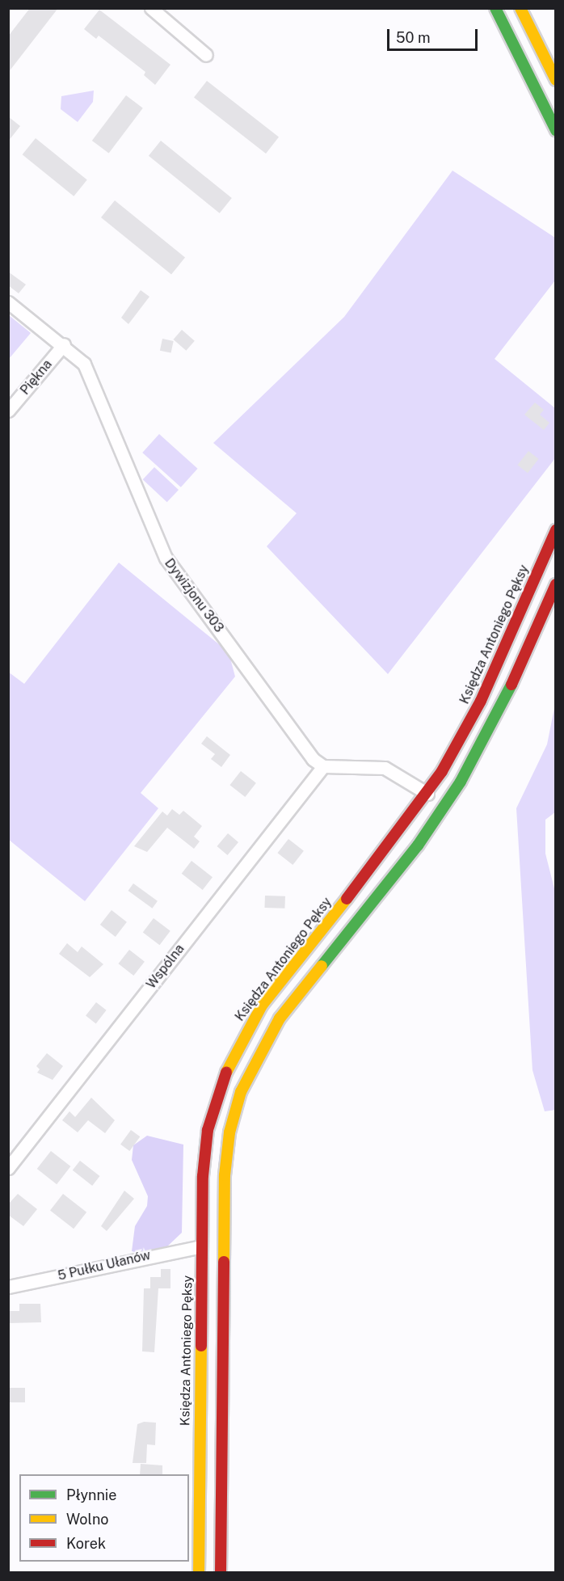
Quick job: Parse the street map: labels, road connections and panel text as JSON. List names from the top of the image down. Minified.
{"streets":{"main road":["Księdza Antoniego Pęksy"],"street":["Piękna","Dywizjonu 303","Wspólna","5 Pułku Ułanów"]},"crossings":[["Piękna","Dywizjonu 303"],["Dywizjonu 303","Wspólna"],["Księdza Antoniego Pęksy","5 Pułku Ułanów"]],"legend":["Płynnie","Wolno","Korek"],"scale_bar":"50 m"}
